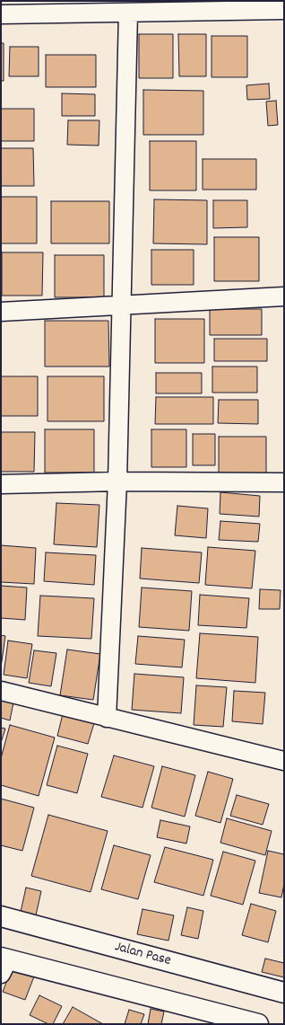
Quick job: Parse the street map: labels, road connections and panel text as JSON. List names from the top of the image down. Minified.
{"streets":{"street":["Jalan Pase"]}}
